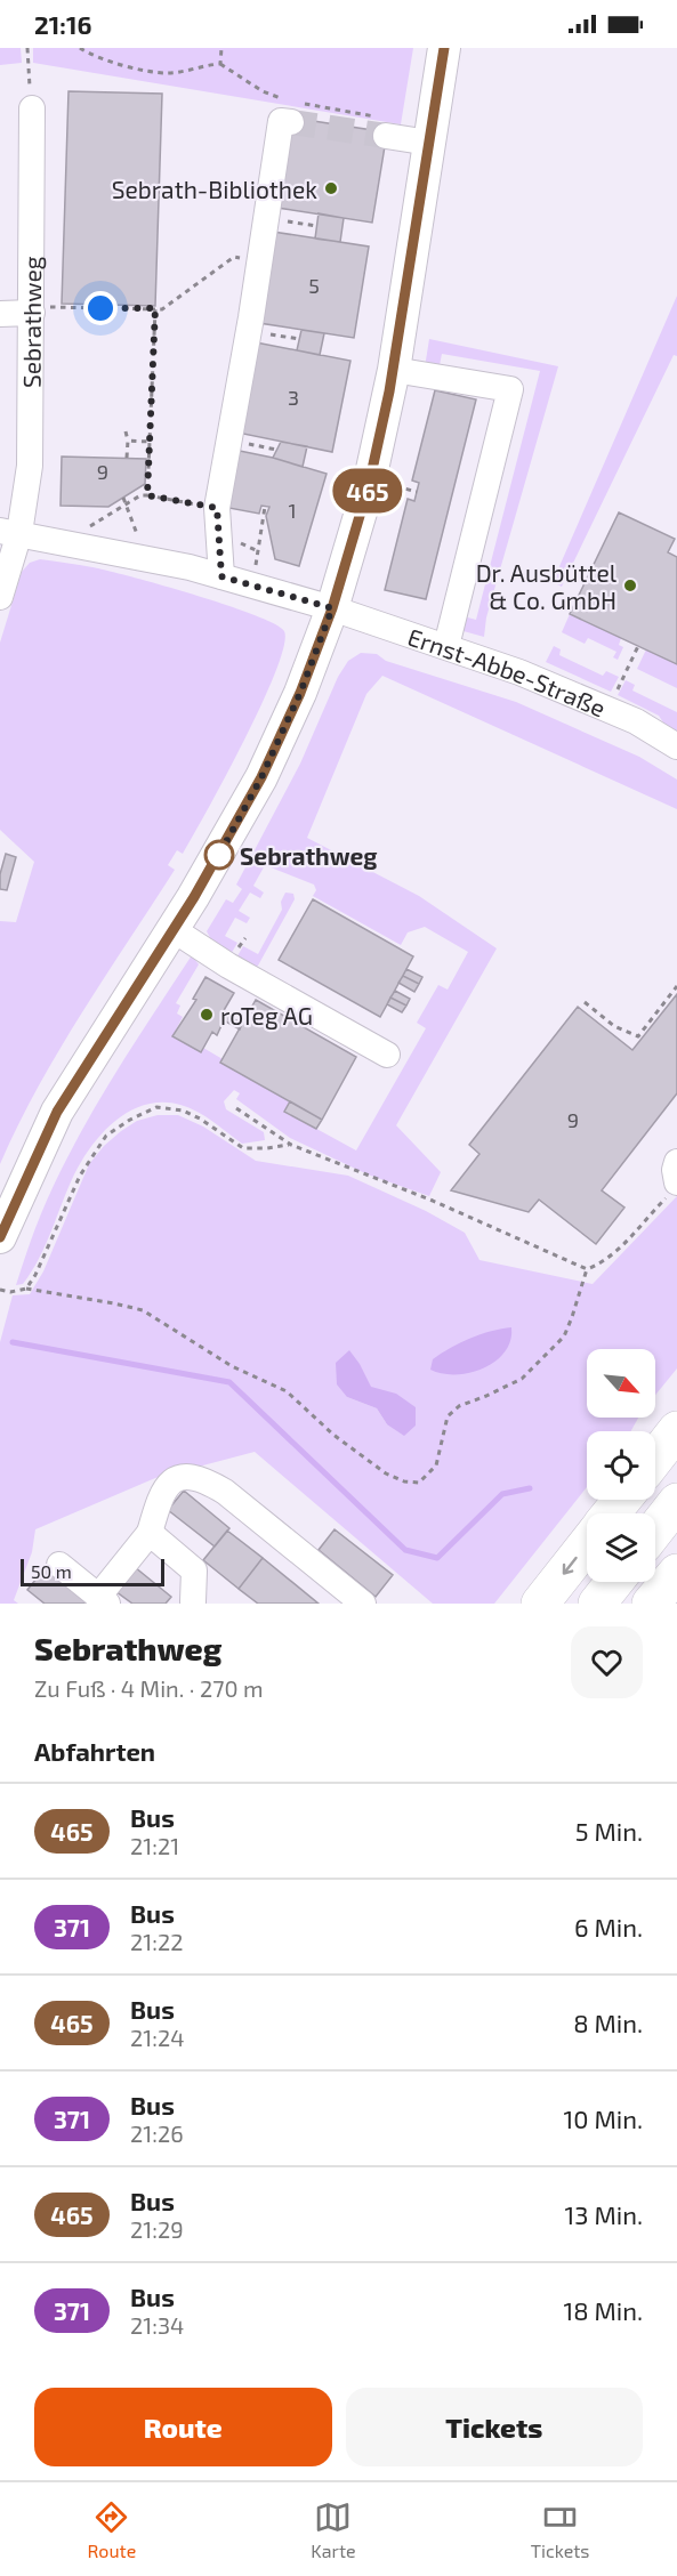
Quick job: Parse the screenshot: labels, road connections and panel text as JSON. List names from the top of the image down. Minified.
{"streets":{"street":["Sebrathweg","Ernst-Abbe-Straße"]},"places":["Sebrath-Bibliothek","Dr. Ausbüttel & Co. GmbH","Sebrathweg","roTeg AG"],"lines":["bus line 465"],"house_numbers":["5","3","9","1","9"],"scale_bar":"50 m","north":"bottom right","page":{"status":"21:16","on_map":"465","scale":"50 m","heading":[["Sebrathweg","Zu Fuß · 4 Min. · 270 m"],"Abfahrten"],"list":[{"mark":"465","name":"Bus","note":"21:21","value":"5 Min."},{"mark":"371","name":"Bus","note":"21:22","value":"6 Min."},{"mark":"465","name":"Bus","note":"21:24","value":"8 Min."},{"mark":"371","name":"Bus","note":"21:26","value":"10 Min."},{"mark":"465","name":"Bus","note":"21:29","value":"13 Min."},{"mark":"371","name":"Bus","note":"21:34","value":"18 Min."}],"buttons":["Route","Tickets"],"tabs":["Route","Karte","Tickets"]}}
